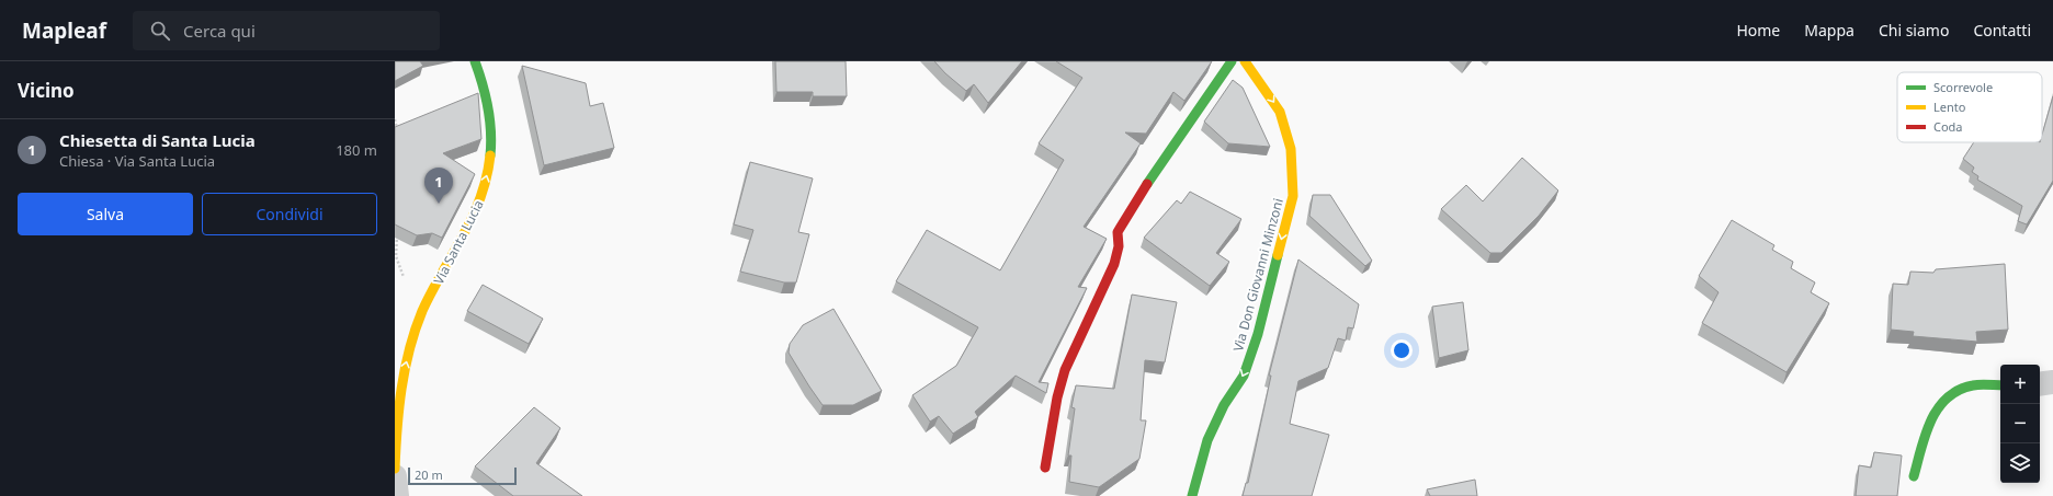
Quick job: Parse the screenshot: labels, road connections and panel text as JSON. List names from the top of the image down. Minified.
{"streets":{"street":["Via Santa Lucia","Via Don Giovanni Minzoni"]},"one_way":["Via Santa Lucia","Via Don Giovanni Minzoni"],"legend":["Scorrevole","Lento","Coda"],"scale_bar":"20 m","page":{"header":"Mapleaf","search":"Cerca qui","nav":["Home","Mappa","Chi siamo","Contatti"],"heading":"Vicino","list":[{"mark":"1","name":"Chiesetta di Santa Lucia","note":"Chiesa · Via Santa Lucia","value":"180 m"}],"pins":"1","buttons":["Salva","Condividi"],"map_buttons":["+","−"],"scale":"20 m"}}
